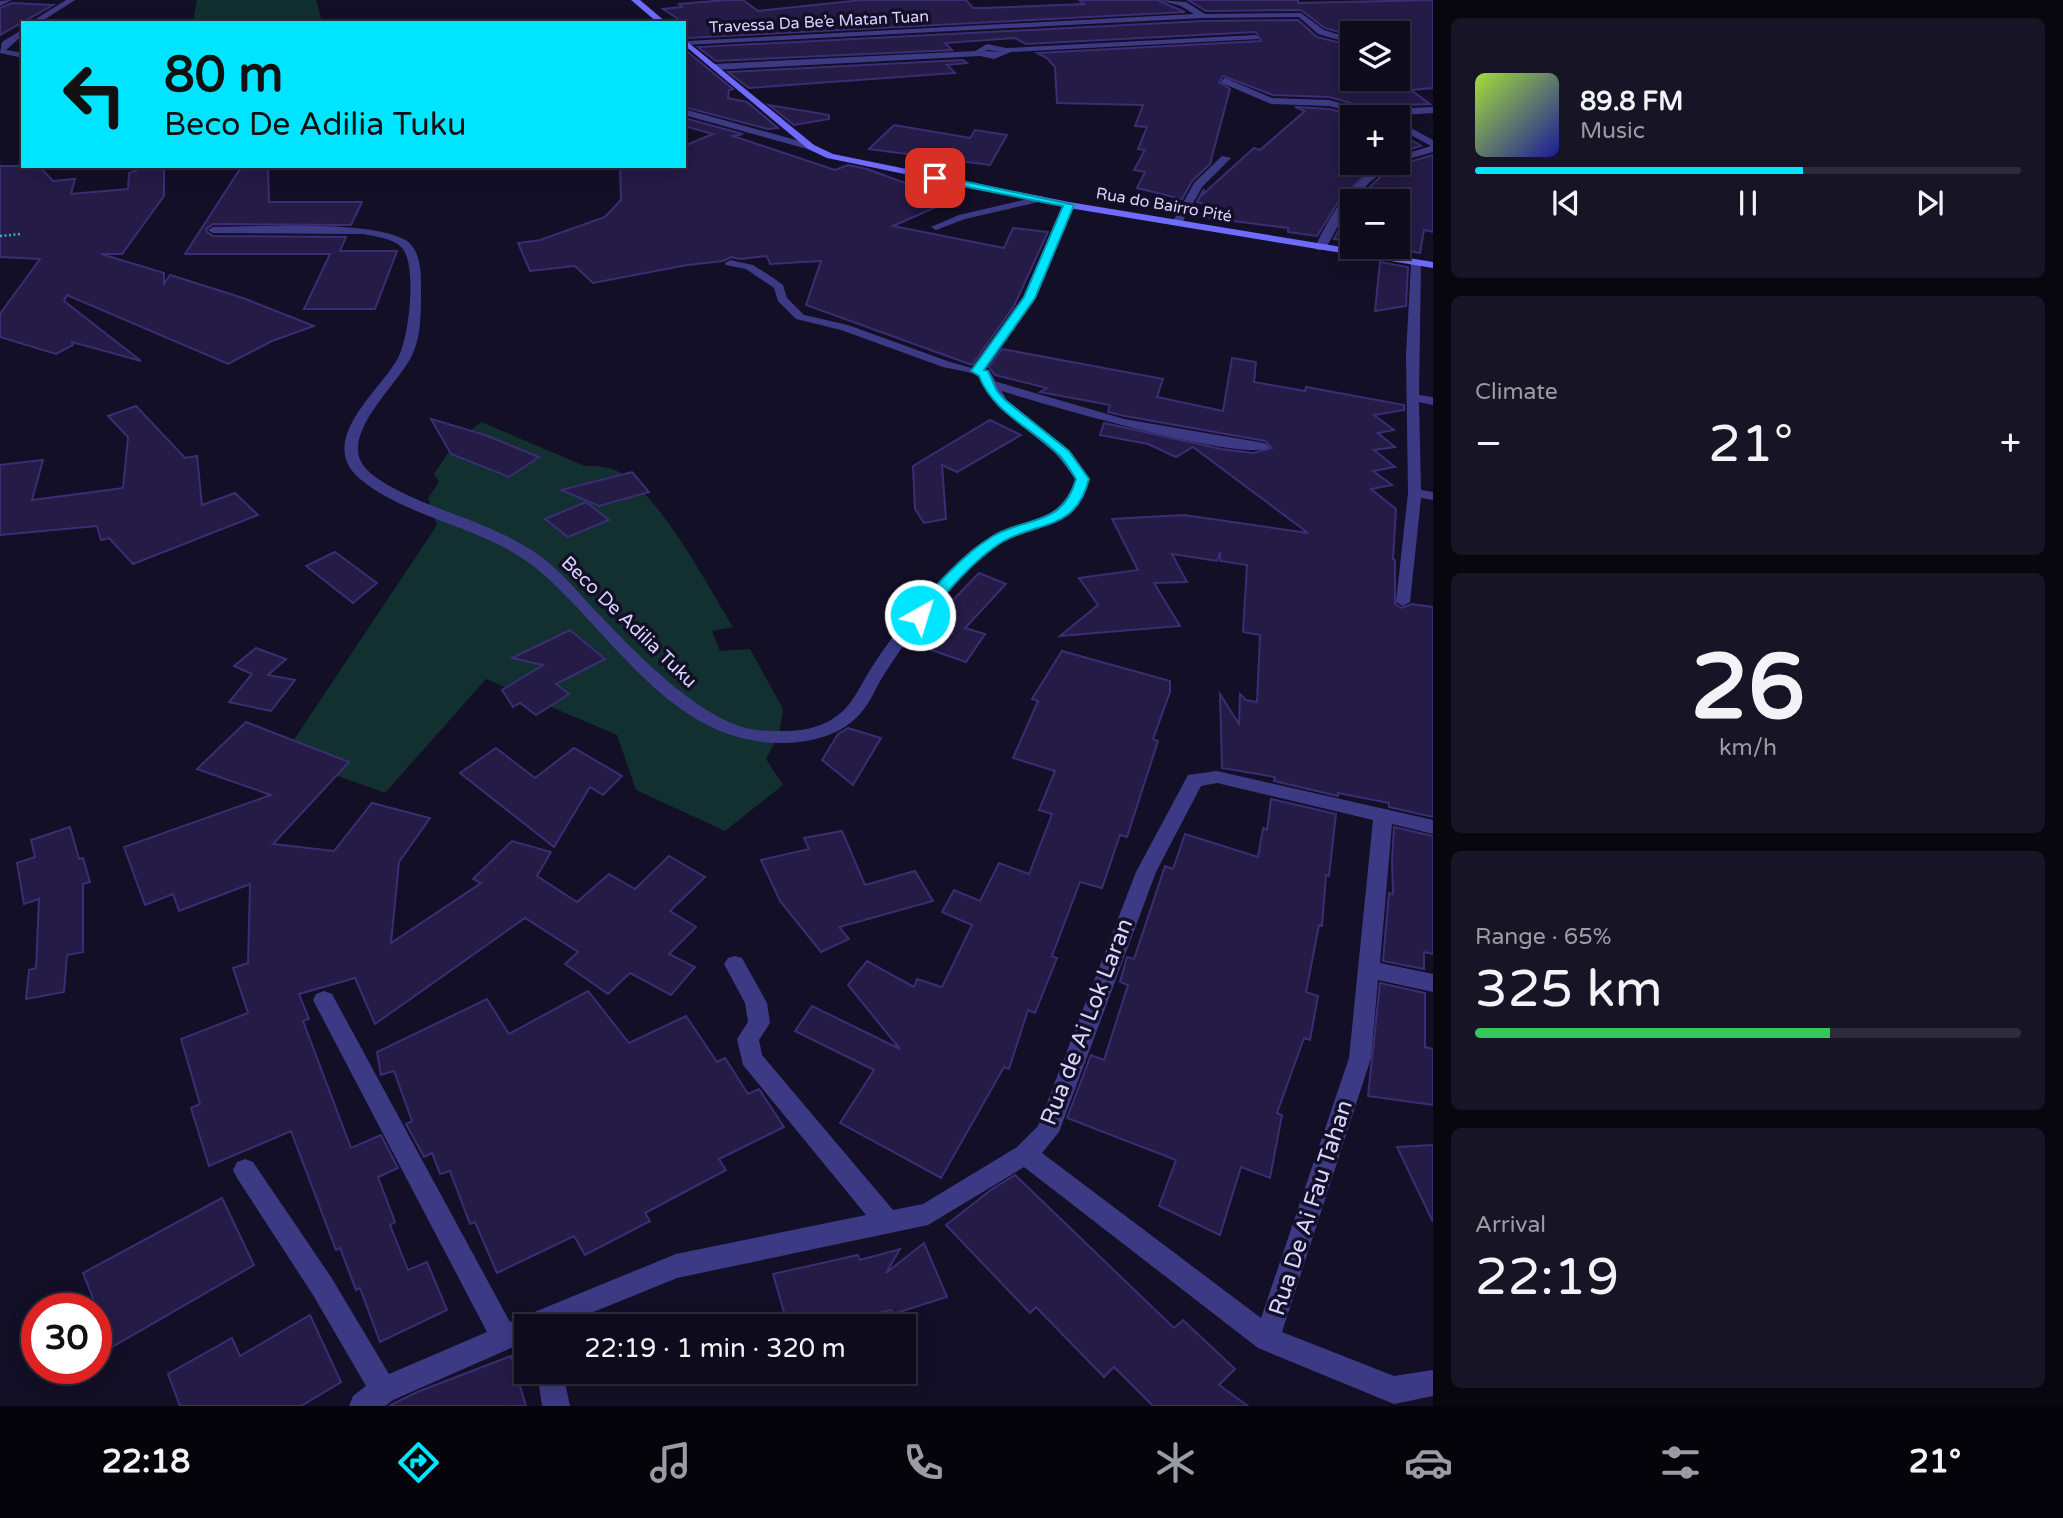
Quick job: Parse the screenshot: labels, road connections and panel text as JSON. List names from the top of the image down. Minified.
{"streets":{"main road":["Rua do Bairro Pité"],"street":["Travessa Da Be’e Matan Tuan","Beco De Adilia Tuku","Rua de Ai Lok Laran","Rua De Ai Fau Tahan"]},"crossings":[["Travessa Da Be’e Matan Tuan","Rua do Bairro Pité"],["Rua de Ai Lok Laran","Rua De Ai Fau Tahan"]],"page":{"map_buttons":["+","−"],"turn":["80 m","Beco De Adilia Tuku"],"song":["89.8 FM","Music"],"tile":["Climate",["26","km/h"],["Range · 65%","325 km"],["Arrival","22:19"]],"heat":["−","21°","+"],"limit":"30","trip":"22:19 · 1 min · 320 m","tabs":["22:18","21°"]}}
